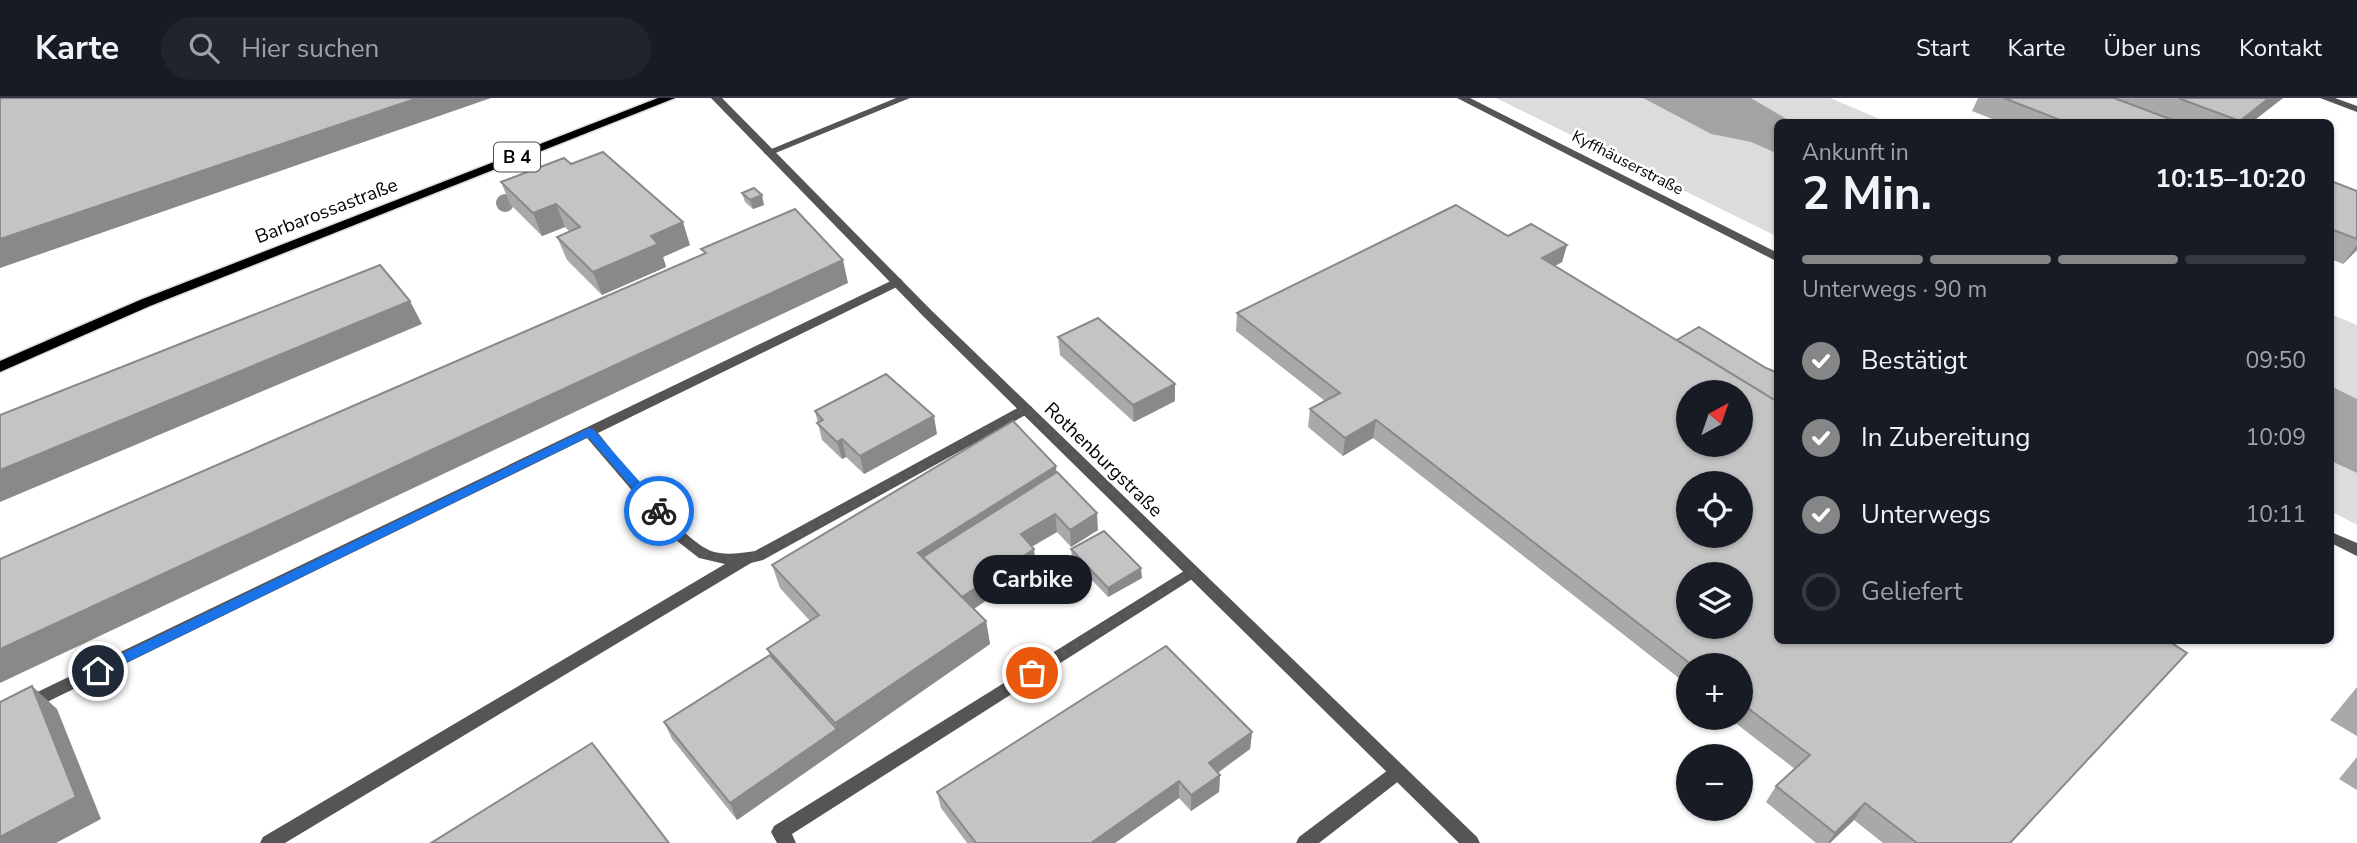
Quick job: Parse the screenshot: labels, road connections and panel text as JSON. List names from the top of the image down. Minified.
{"streets":{"main road":["B 4","Barbarossastraße"],"street":["Kyffhäuserstraße","Rothenburgstraße"]},"places":["Carbike"],"north":"top right","page":{"header":"Karte","search":"Hier suchen","nav":["Start","Karte","Über uns","Kontakt"],"heading":["2 Min.","Ankunft in","10:15–10:20"],"bar":"Unterwegs · 90 m","list":[["Bestätigt","09:50"],["In Zubereitung","10:09"],["Unterwegs","10:11"],"Geliefert"],"map_buttons":["+","−"],"bubble":"Carbike"}}
